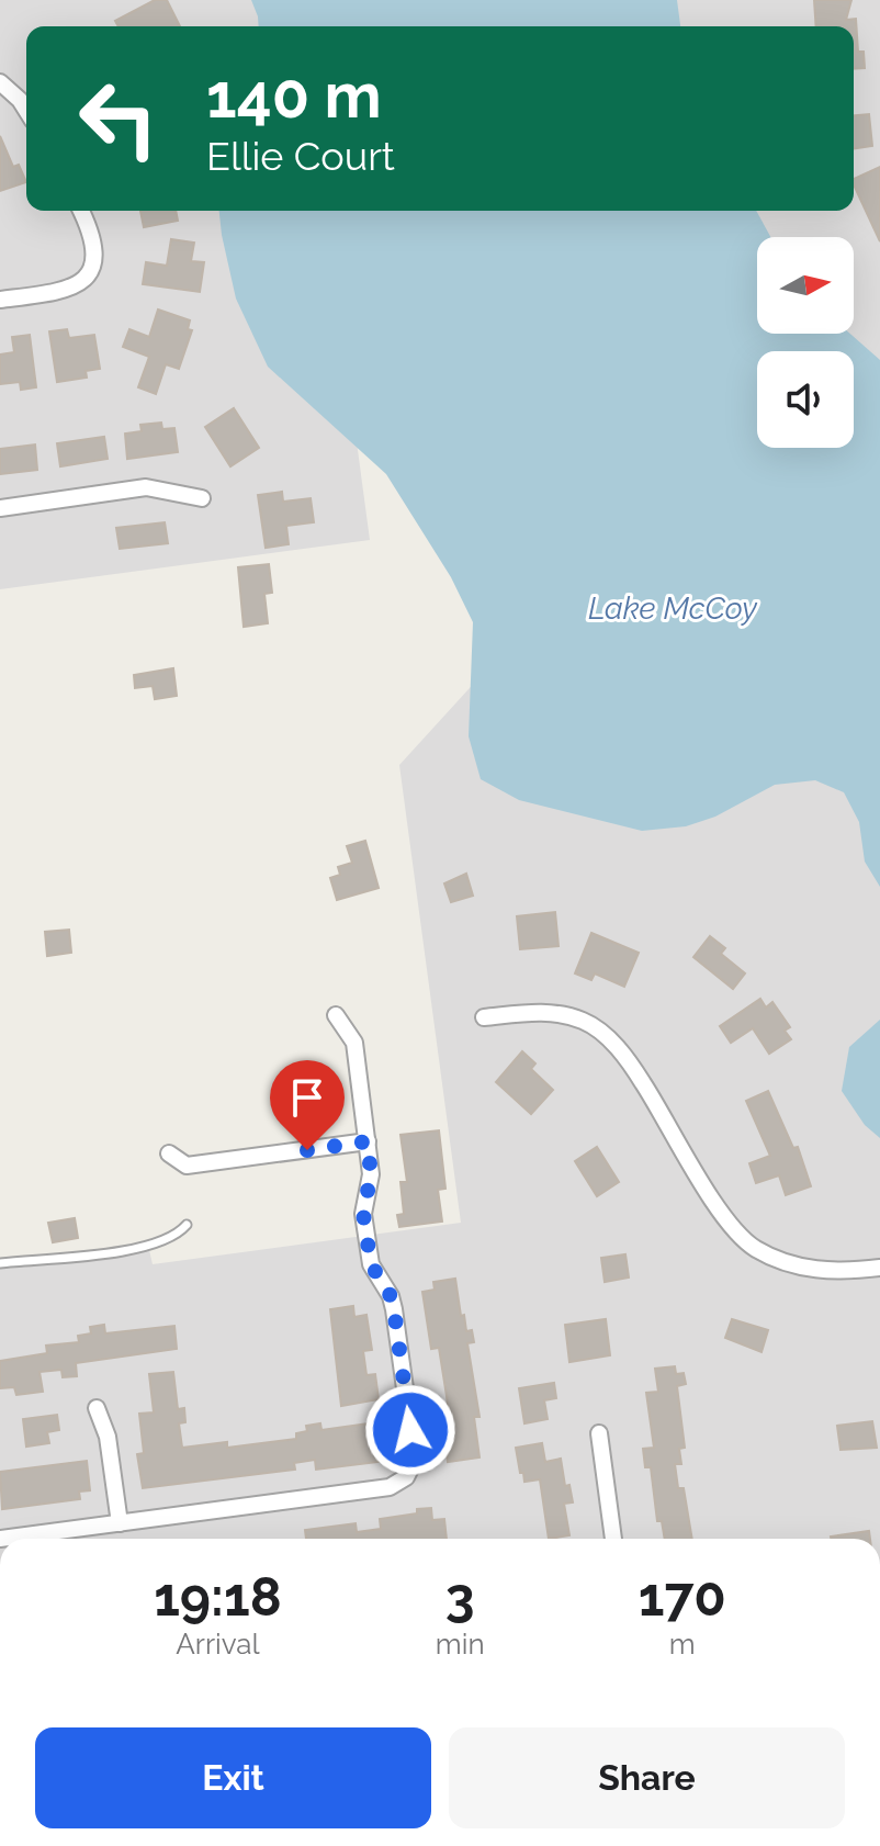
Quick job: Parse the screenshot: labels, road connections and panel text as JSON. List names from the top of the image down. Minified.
{"water":["Lake McCoy"],"north":"right","page":{"turn":["140 m","Ellie Court"],"eta":["19:18","Arrival","3","min","170","m"],"buttons":["Exit","Share"]}}
